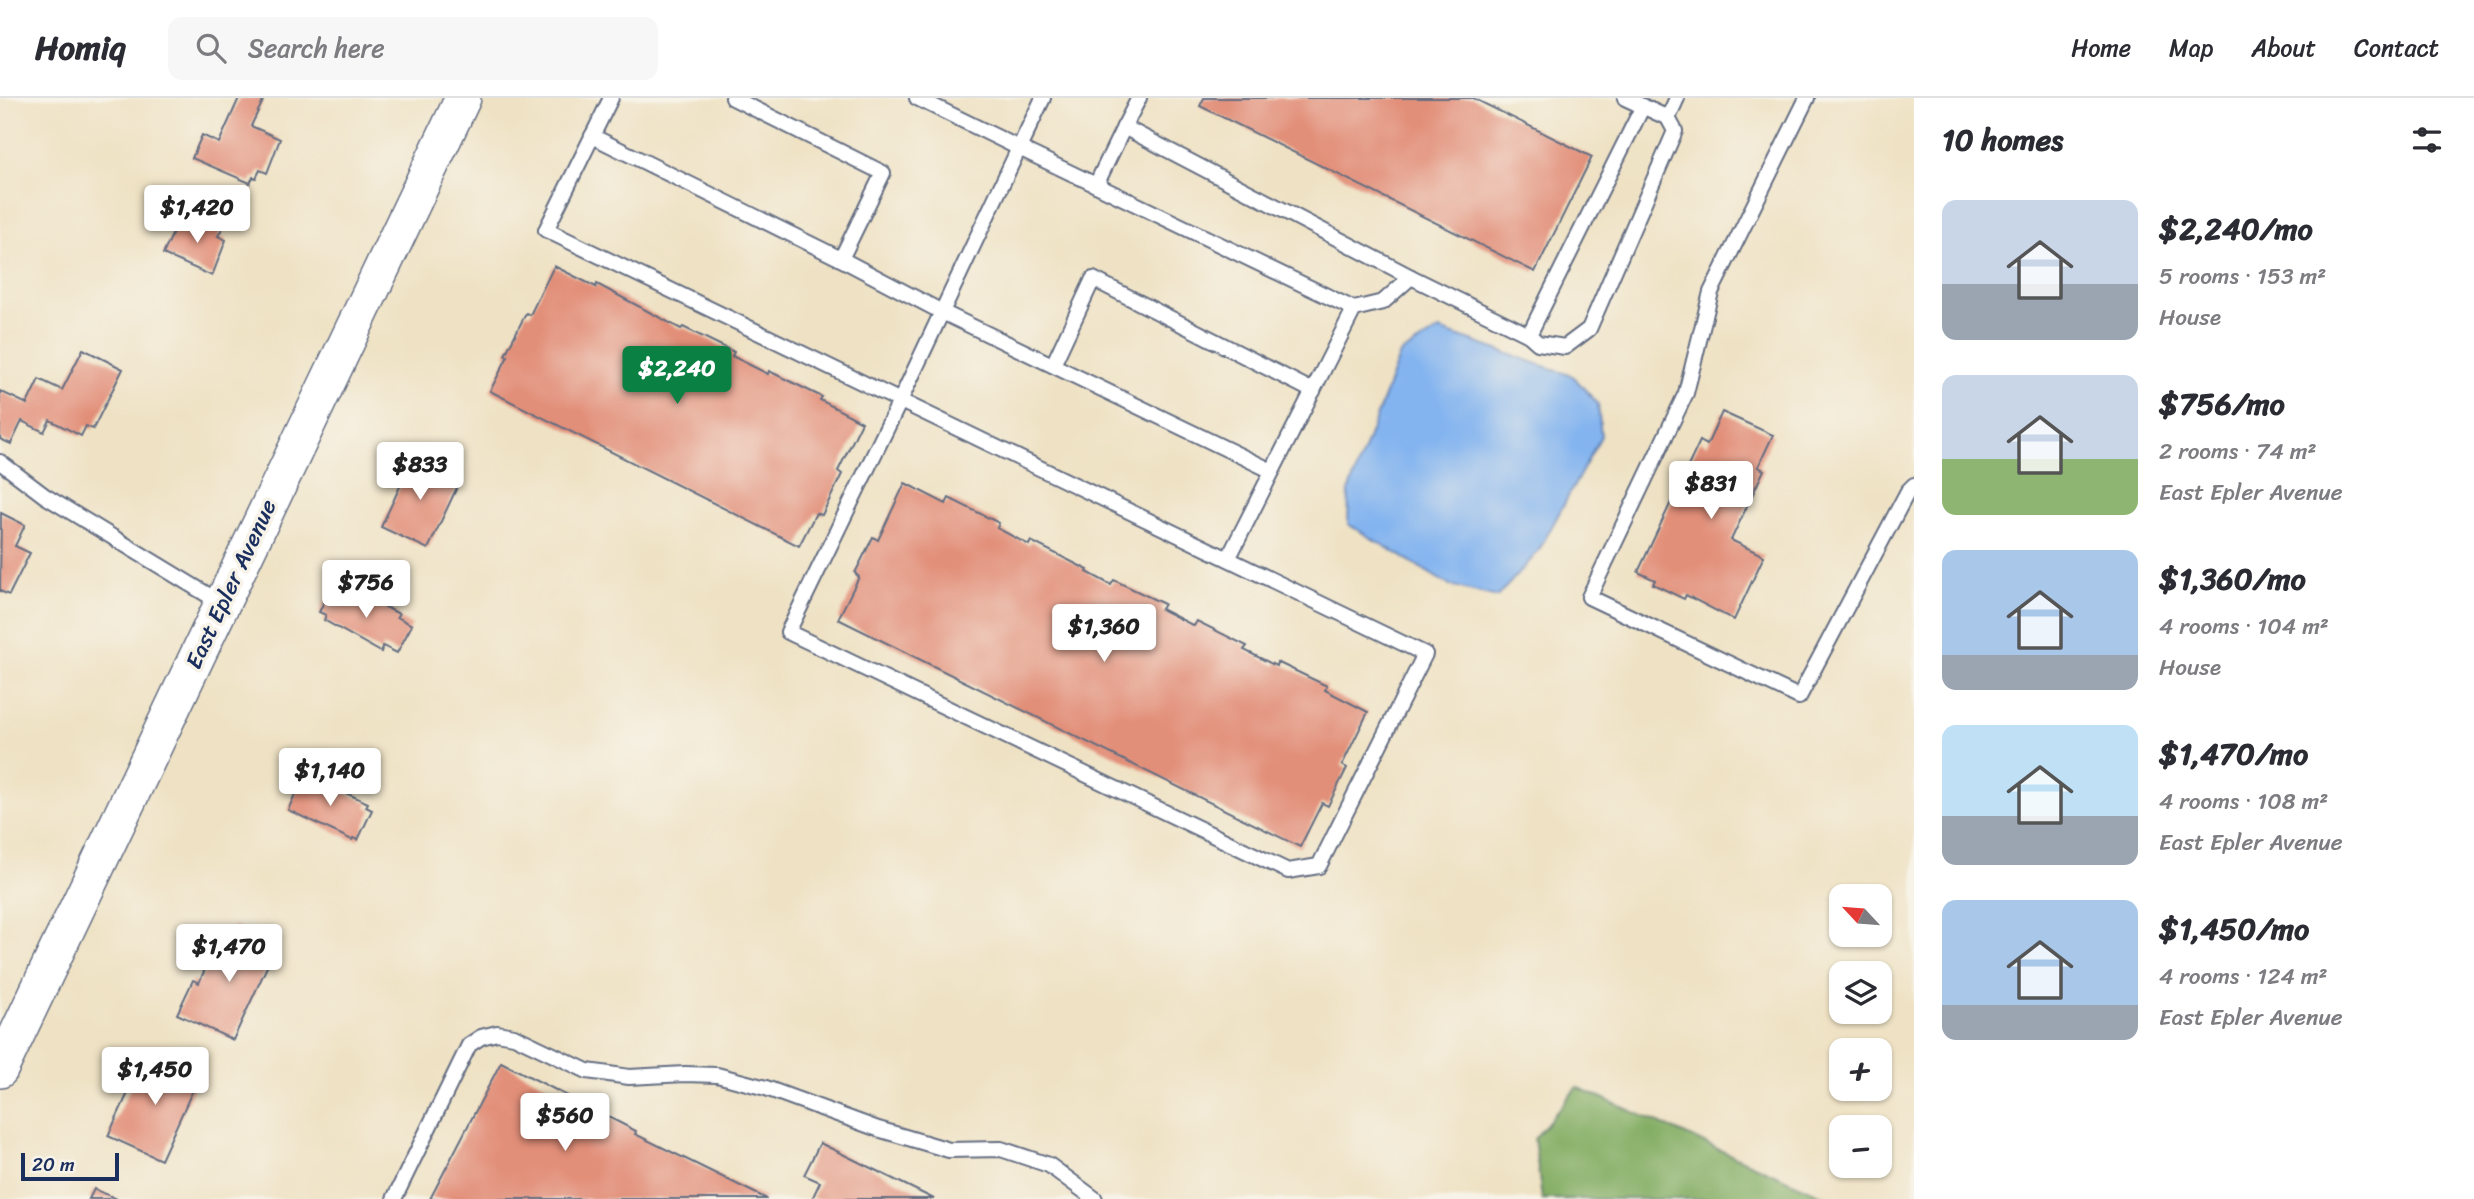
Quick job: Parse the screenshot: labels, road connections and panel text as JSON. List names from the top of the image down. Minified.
{"streets":{"street":["East Epler Avenue"]},"scale_bar":"20 m","north":"top left","page":{"header":"Homiq","search":"Search here","nav":["Home","Map","About","Contact"],"heading":"10 homes","list":[{"name":"$2,240/mo","note":"5 rooms · 153 m² · House"},{"name":"$756/mo","note":"2 rooms · 74 m² · East Epler Avenue"},{"name":"$1,360/mo","note":"4 rooms · 104 m² · House"},{"name":"$1,470/mo","note":"4 rooms · 108 m² · East Epler Avenue"},{"name":"$1,450/mo","note":"4 rooms · 124 m² · East Epler Avenue"}],"price":["$1,420","$2,240","$833","$831","$756","$1,360","$1,140","$1,470","$1,450","$560"],"map_buttons":["+","−"],"scale":"20 m"}}
